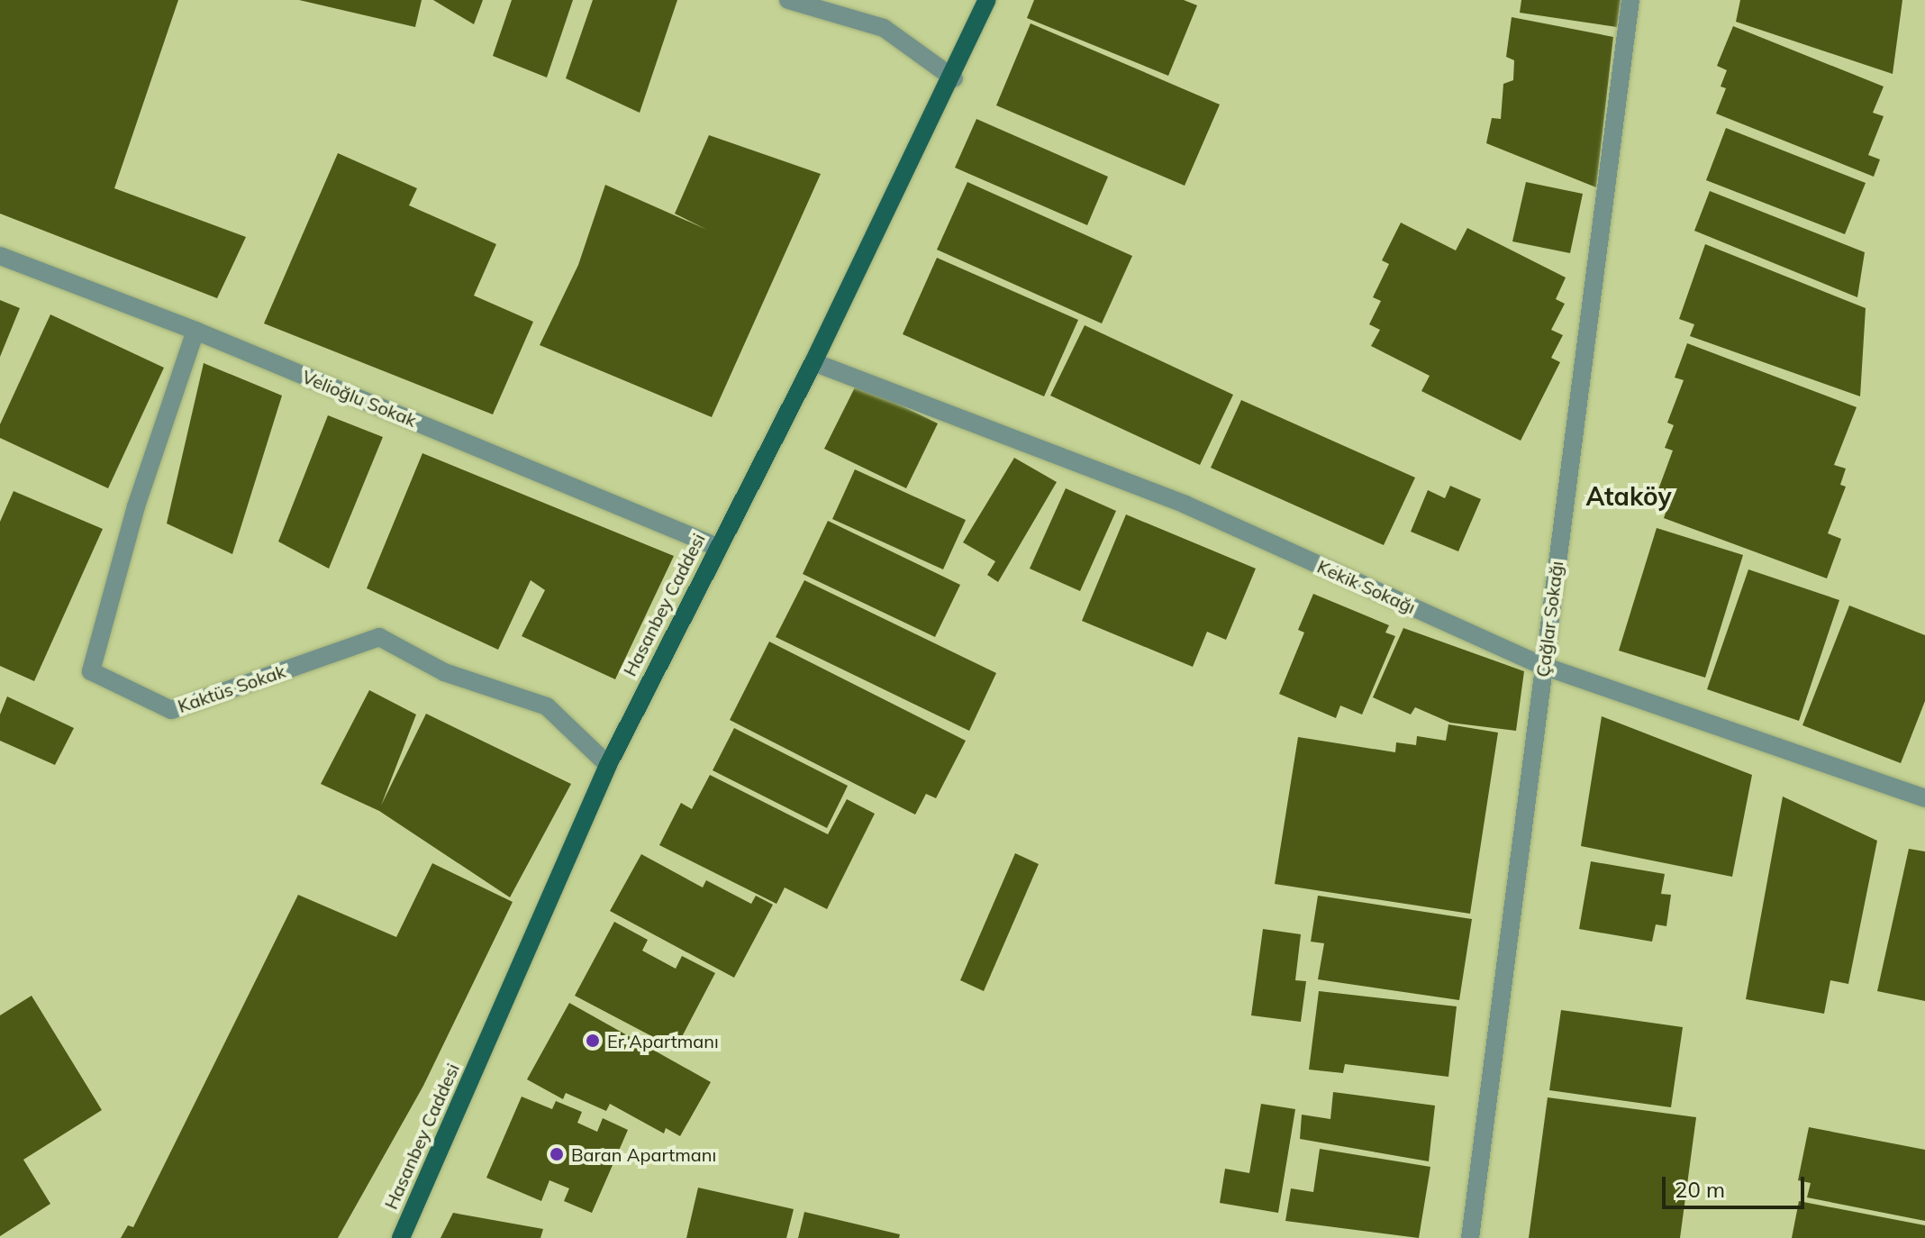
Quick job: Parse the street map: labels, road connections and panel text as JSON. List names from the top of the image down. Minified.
{"streets":{"main road":["Hasanbey Caddesi"],"street":["Velioğlu Sokak","Kekik Sokağı","Çağlar Sokağı","Kaktüs Sokak"]},"crossings":[["Velioğlu Sokak","Hasanbey Caddesi"],["Velioğlu Sokak","Kaktüs Sokak"],["Kekik Sokağı","Hasanbey Caddesi"],["Kekik Sokağı","Çağlar Sokağı"],["Hasanbey Caddesi","Kaktüs Sokak"]],"districts":["Ataköy"],"places":["Er Apartmanı","Baran Apartmanı"],"scale_bar":"20 m"}
